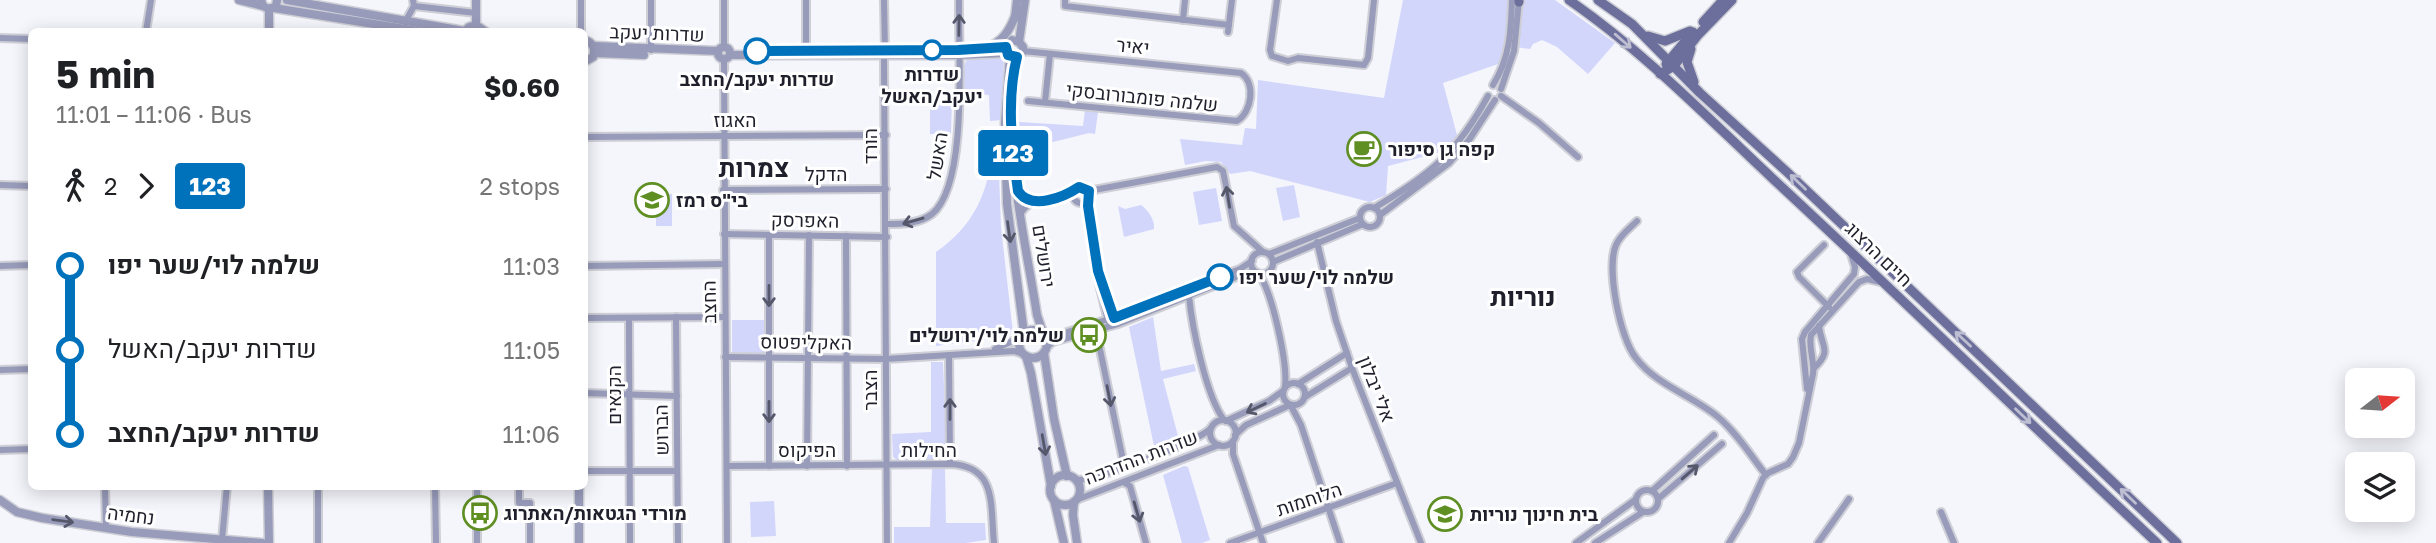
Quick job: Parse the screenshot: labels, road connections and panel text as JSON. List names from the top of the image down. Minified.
{"streets":{"main road":["חיים הרצוג"],"street":["שדרות יעקב","יאיר","שלמה פומבורובסקי","האגוז","הורד","האשל","הדקל","האפרסק","ירושלים","החצב","האקליפטוס","אלי יבלון","הצבר","הקנאים","הברוש","הפיקוס","החילות","שדרות ההדרכה","הלוחמות","נחמיה"]},"crossings":[["שדרות יעקב","יאיר"],["שדרות יעקב","הורד"],["שדרות יעקב","האשל"],["שדרות יעקב","ירושלים"],["שדרות יעקב","החצב"],["יאיר","שלמה פומבורובסקי"],["יאיר","ירושלים"],["האגוז","הורד"],["האגוז","החצב"],["הורד","האשל"],["הורד","הדקל"],["הורד","האפרסק"],["הורד","הצבר"],["הדקל","החצב"],["האפרסק","החצב"],["האפרסק","הצבר"],["החצב","האקליפטוס"],["החצב","הפיקוס"],["האקליפטוס","הצבר"],["אלי יבלון","הלוחמות"],["הצבר","הפיקוס"],["הצבר","החילות"],["הפיקוס","החילות"]],"one_way":["נחמיה"],"districts":["צמרות","נוריות"],"places":{"other":["שדרות יעקב/האשל","שדרות יעקב/החצב","שלמה לוי/שער יפו"],"cafe":["קפה גן סיפור"],"school or university":["בי\"ס רמז","בית חינוך נוריות"],"bus stop":["שלמה לוי/ירושלים","מורדי הגטאות/האתרוג"]},"lines":["bus line 123"],"north":"right","page":{"on_map":"123","heading":["5 min","11:01 – 11:06 · Bus","$0.60"],"legs":["2","123","2 stops"],"list":[{"name":"שלמה לוי/שער יפו","value":"11:03"},{"name":"שדרות יעקב/האשל","value":"11:05"},{"name":"שדרות יעקב/החצב","value":"11:06"}]}}
